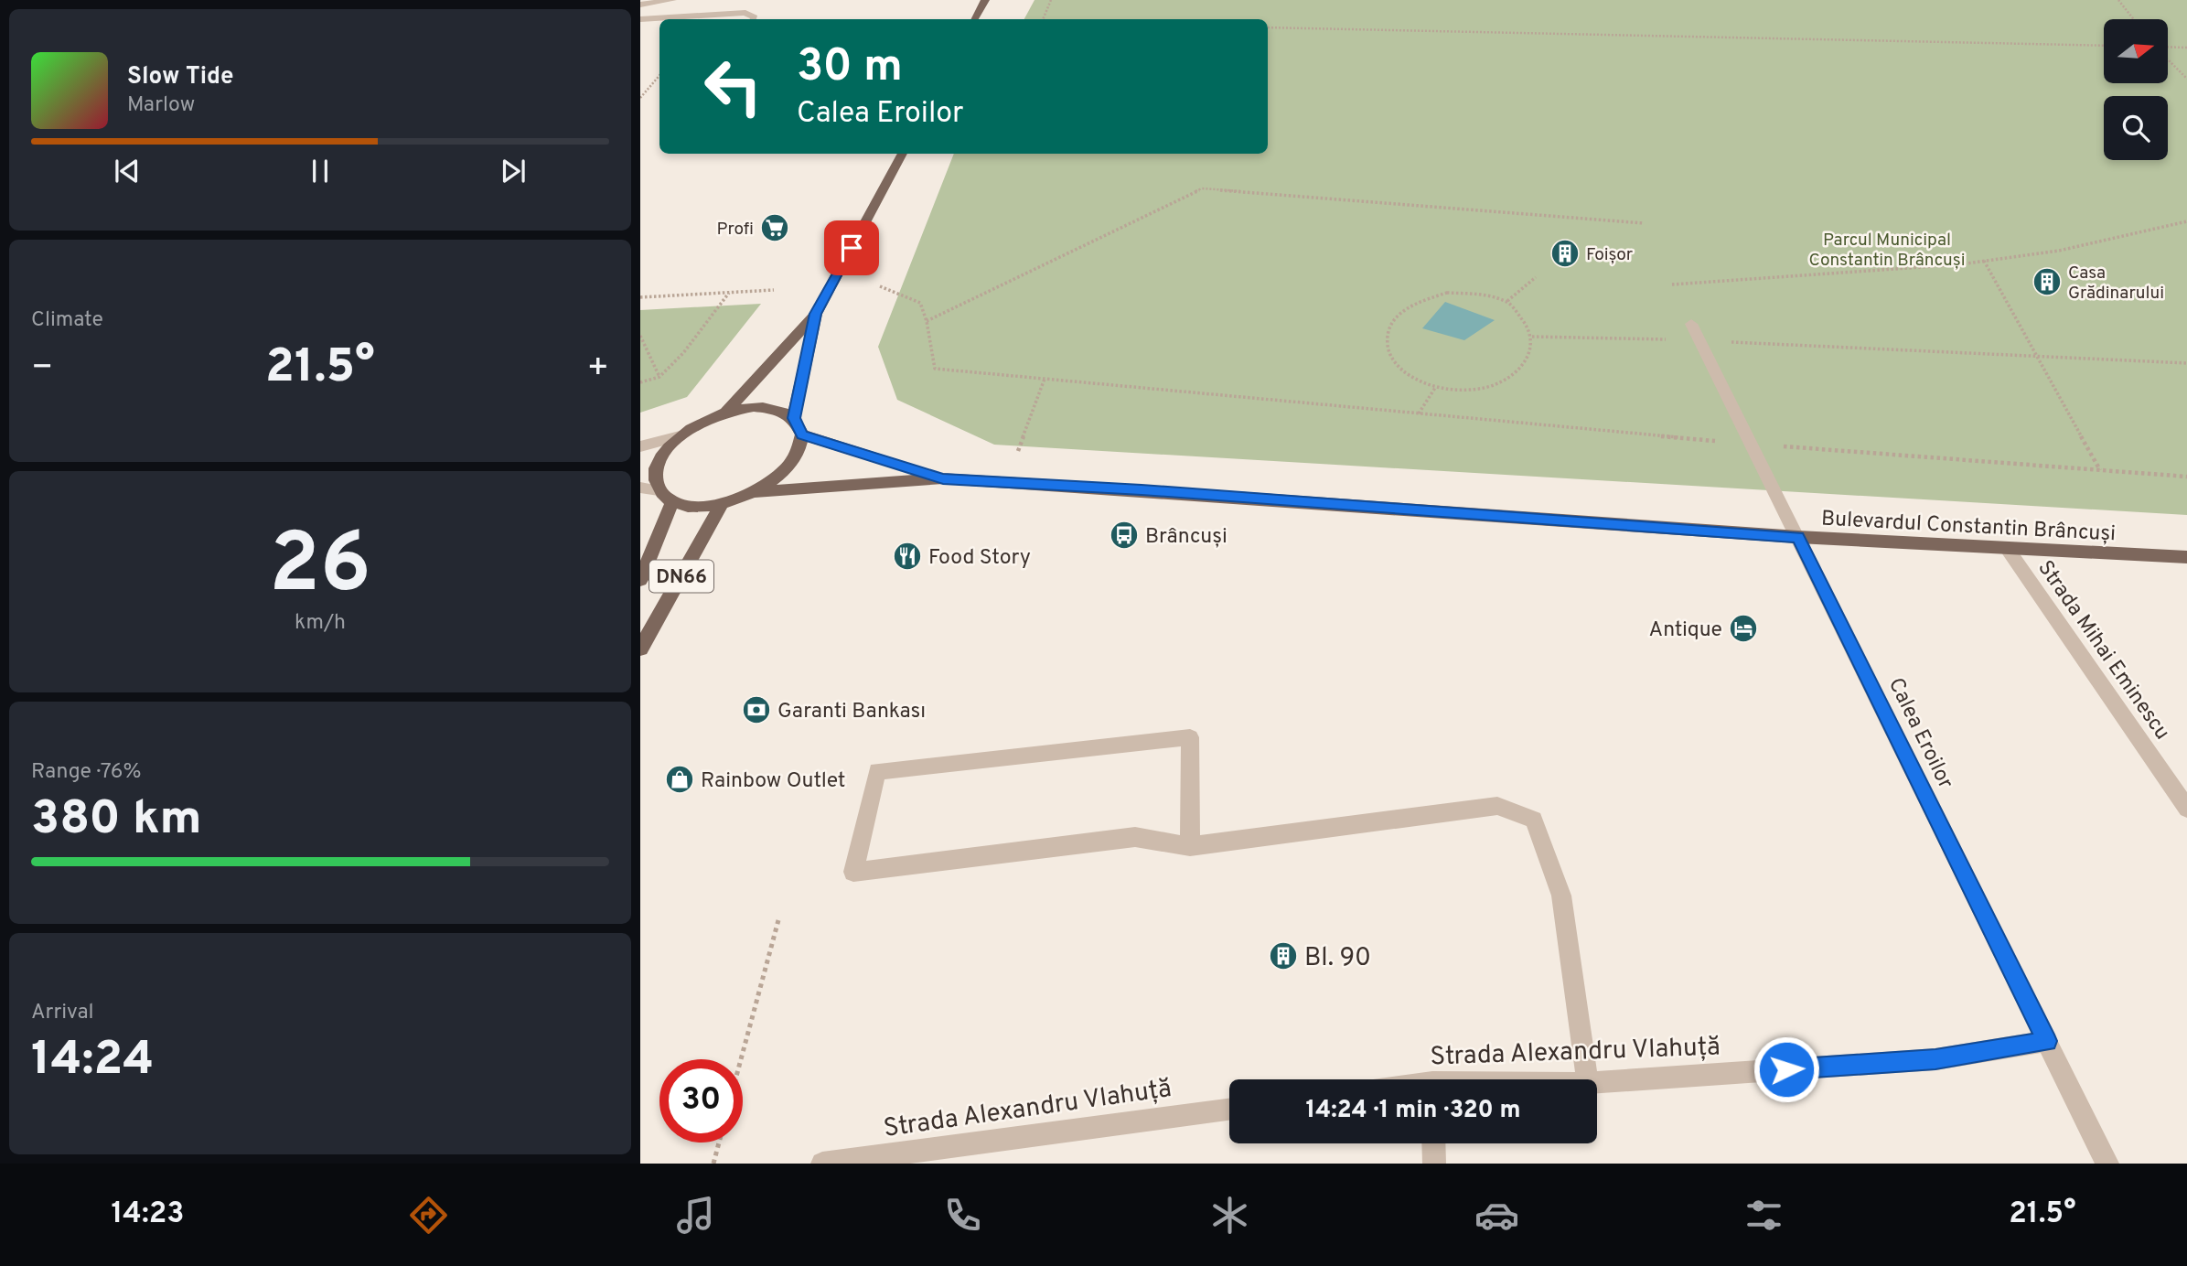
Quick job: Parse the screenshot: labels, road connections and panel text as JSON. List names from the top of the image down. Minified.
{"streets":{"main road":["Bulevardul Constantin Brâncuși","DN66"],"street":["Strada Mihai Eminescu","Calea Eroilor","Strada Alexandru Vlahuță"]},"crossings":[["Bulevardul Constantin Brâncuși","DN66"],["Bulevardul Constantin Brâncuși","Strada Mihai Eminescu"],["Bulevardul Constantin Brâncuși","Calea Eroilor"],["Calea Eroilor","Strada Alexandru Vlahuță"]],"parks":["Parcul Municipal Constantin Brâncuși"],"places":{"supermarket":["Profi"],"building":["Foișor","Casa Grădinarului","Bl. 90"],"bus stop":["Brâncuși"],"restaurant":["Food Story"],"hotel":["Antique"],"bank":["Garanti Bankası"],"shop":["Rainbow Outlet"]},"north":"right","page":{"turn":["30 m","Calea Eroilor"],"song":["Slow Tide","Marlow"],"tile":["Climate",["26","km/h"],["Range · 76%","380 km"],["Arrival","14:24"]],"heat":["−","21.5°","+"],"limit":"30","trip":"14:24 · 1 min · 320 m","tabs":["14:23","21.5°"]}}
